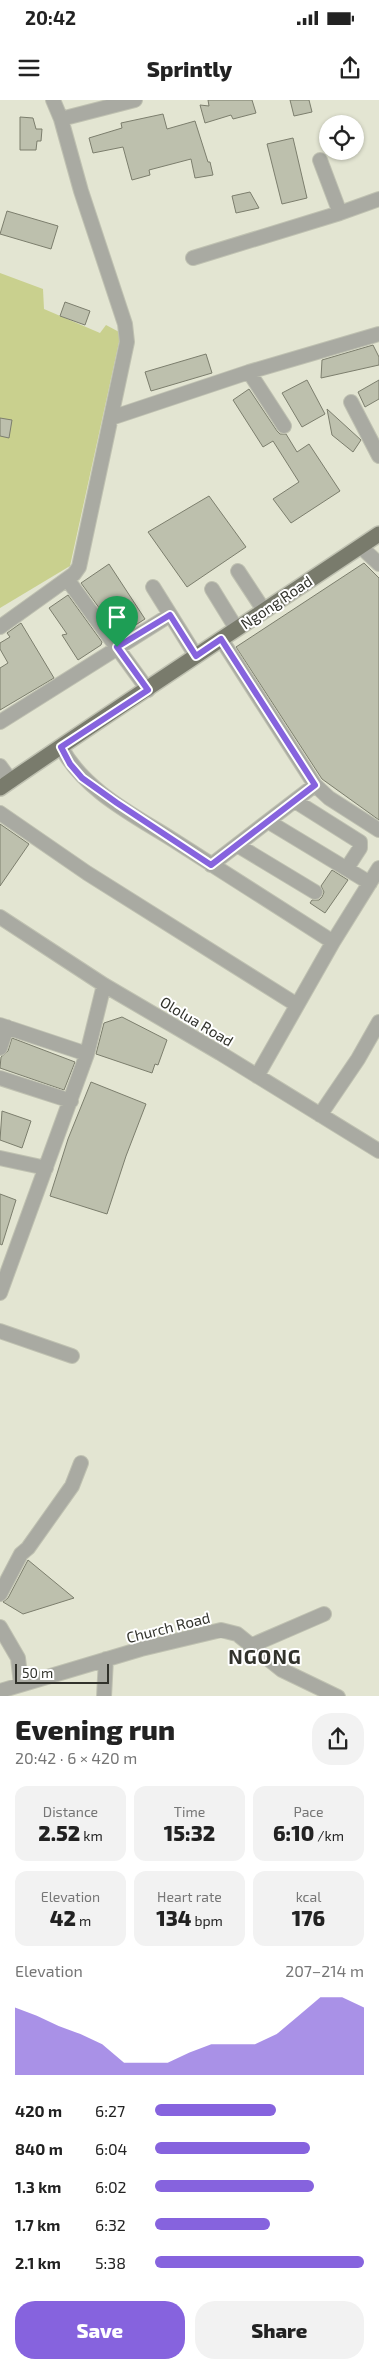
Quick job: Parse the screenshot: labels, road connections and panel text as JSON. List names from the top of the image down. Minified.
{"streets":{"main road":["Ngong Road"],"street":["Ololua Road","Church Road"]},"districts":["NGONG"],"scale_bar":"50 m","page":{"status":"20:42","header":"Sprintly","scale":"50 m","heading":["Evening run","20:42 · 6 × 420 m"],"stats":[["Distance","2.52 km"],["Time","15:32"],["Pace","6:10 /km"],["Elevation","42 m"],["Heart rate","134 bpm"],["kcal","176"]],"chart":["Elevation","207–214 m"],"list":[{"name":"420 m","note":"6:27"},{"name":"840 m","note":"6:04"},{"name":"1.3 km","note":"6:02"},{"name":"1.7 km","note":"6:32"},{"name":"2.1 km","note":"5:38"}],"buttons":["Save","Share"]}}
